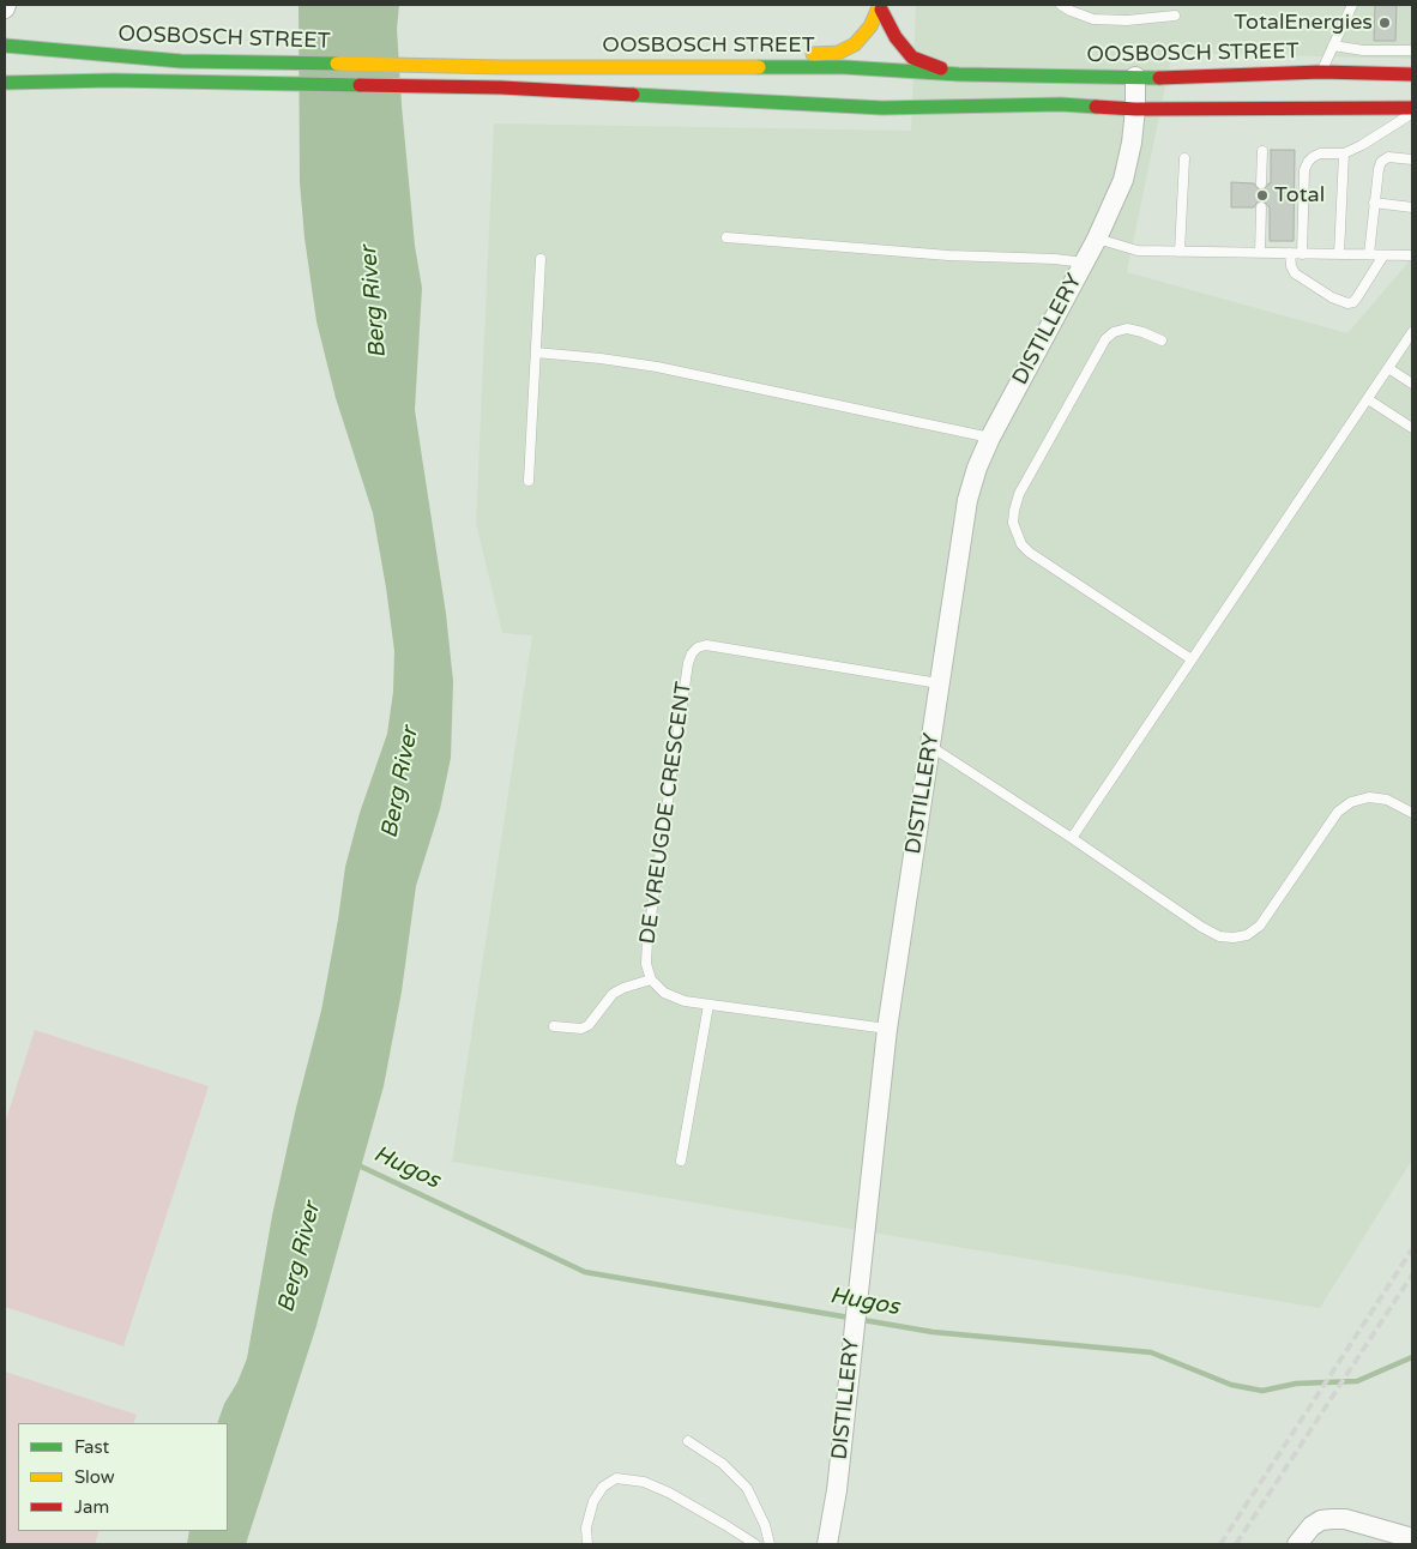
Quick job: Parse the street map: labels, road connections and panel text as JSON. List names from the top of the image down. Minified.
{"streets":{"main road":["OOSBOSCH STREET"],"street":["DISTILLERY"],"lane":["DE VREUGDE CRESCENT"]},"crossings":[["OOSBOSCH STREET","DISTILLERY"],["DISTILLERY","DE VREUGDE CRESCENT"]],"water":["Berg River","Hugos"],"places":["TotalEnergies","Total"],"legend":["Fast","Slow","Jam"]}
